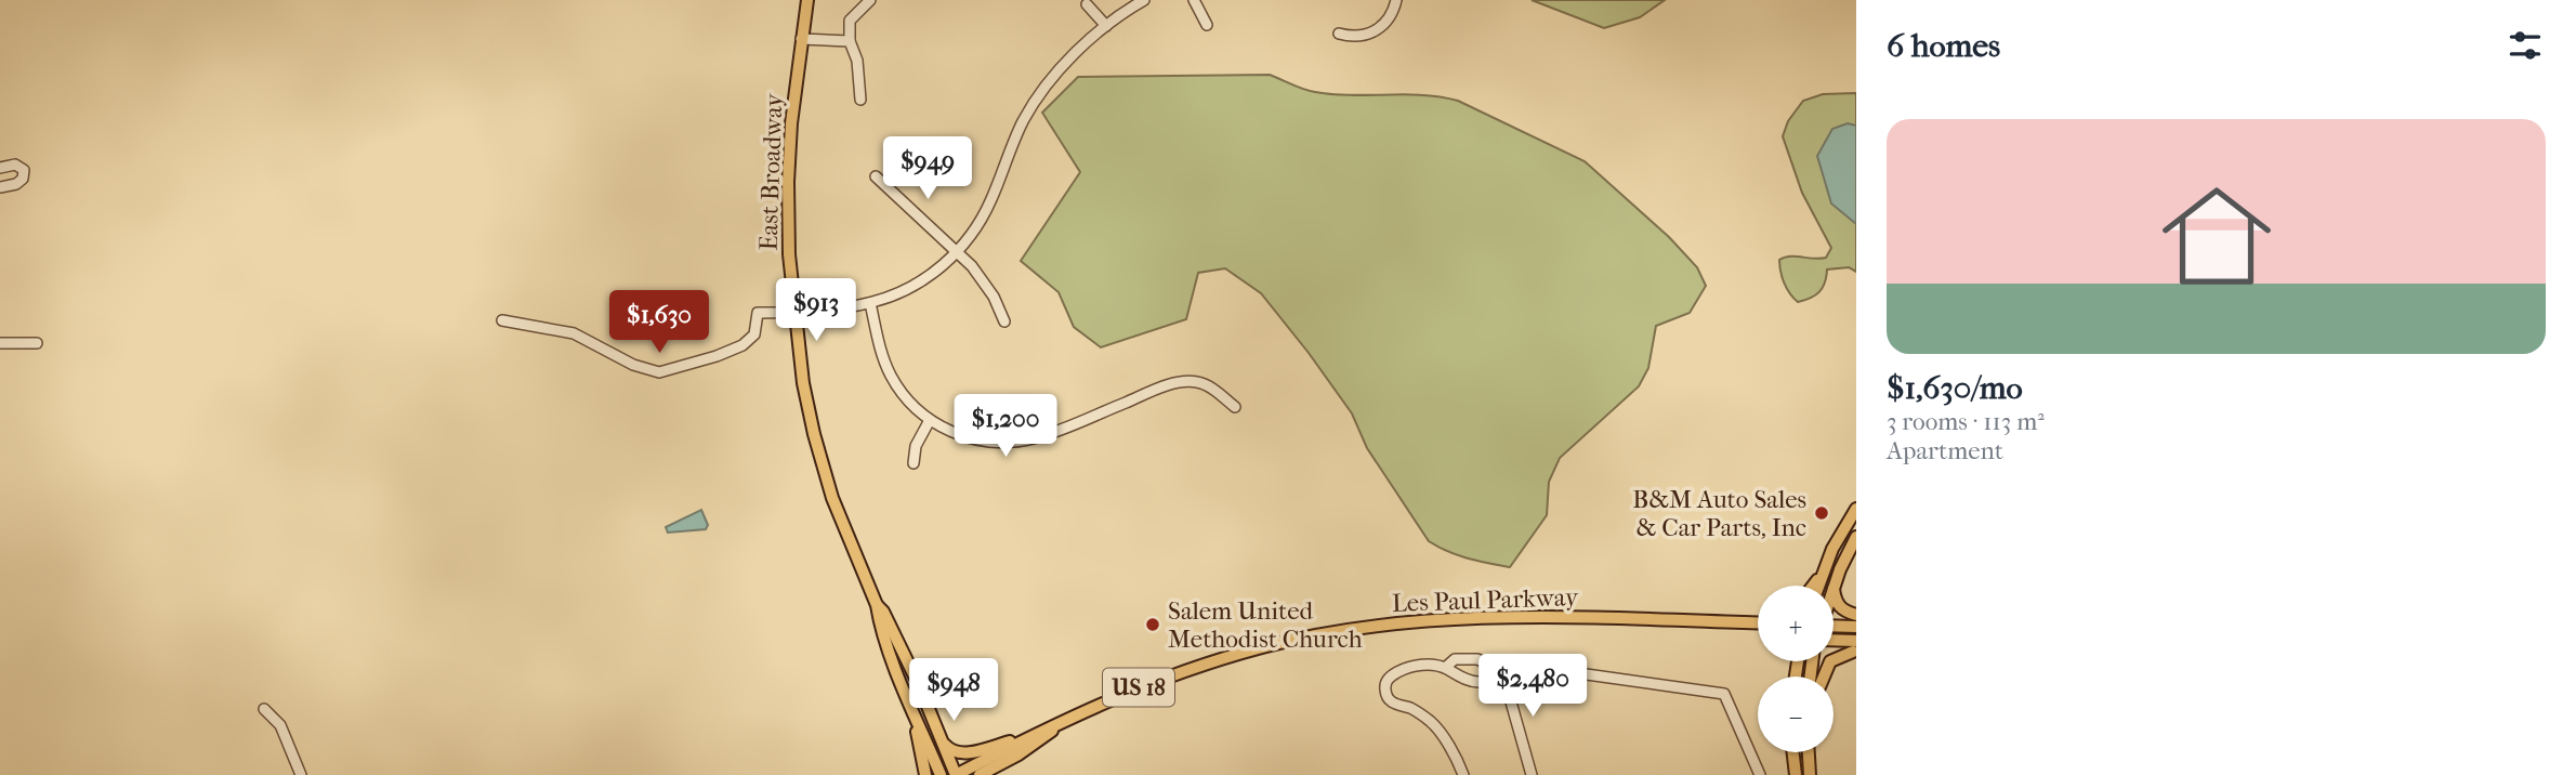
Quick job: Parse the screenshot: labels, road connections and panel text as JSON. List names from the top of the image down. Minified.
{"streets":{"main road":["East Broadway","Les Paul Parkway","US 18"]},"crossings":[["East Broadway","Les Paul Parkway"]],"places":["B&M Auto Sales & Car Parts, Inc","Salem United Methodist Church"],"page":{"heading":"6 homes","list":[{"name":"$1,630/mo","note":"3 rooms · 113 m² · Apartment"}],"price":["$949","$913","$1,630","$1,200","$2,480","$948"],"map_buttons":["+","−"]}}
